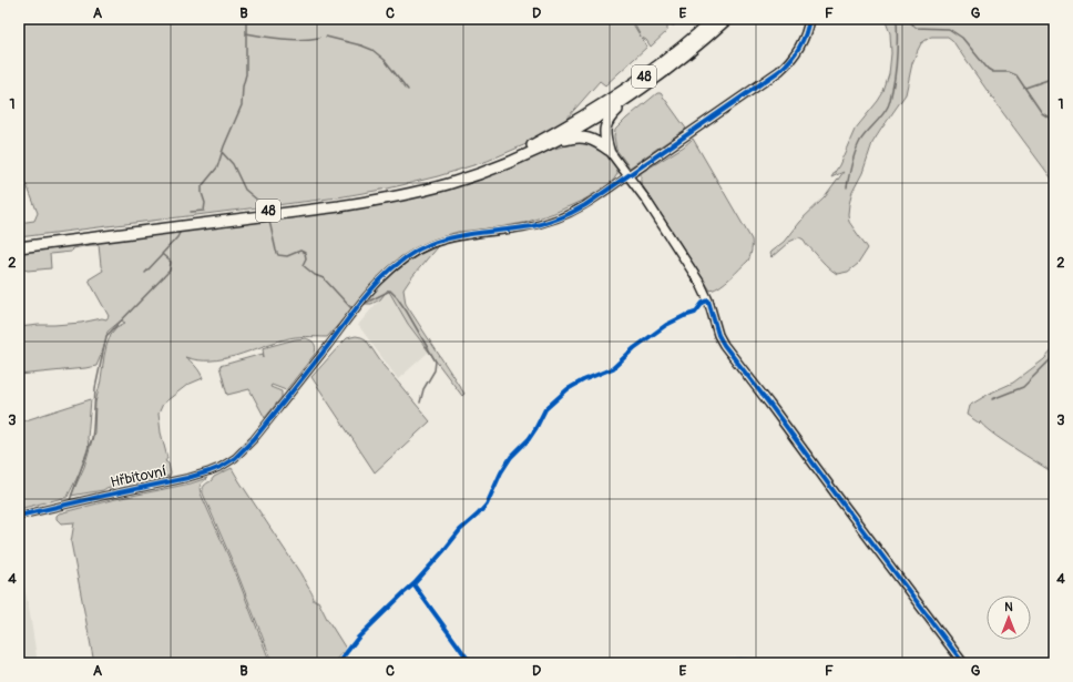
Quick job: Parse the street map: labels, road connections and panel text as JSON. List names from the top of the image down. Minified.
{"streets":{"highway":["48"],"street":["Hřbitovní"]},"north":"top","grid":{"columns":["A","B","C","D","E","F","G"],"rows":["1","2","3","4"]}}
